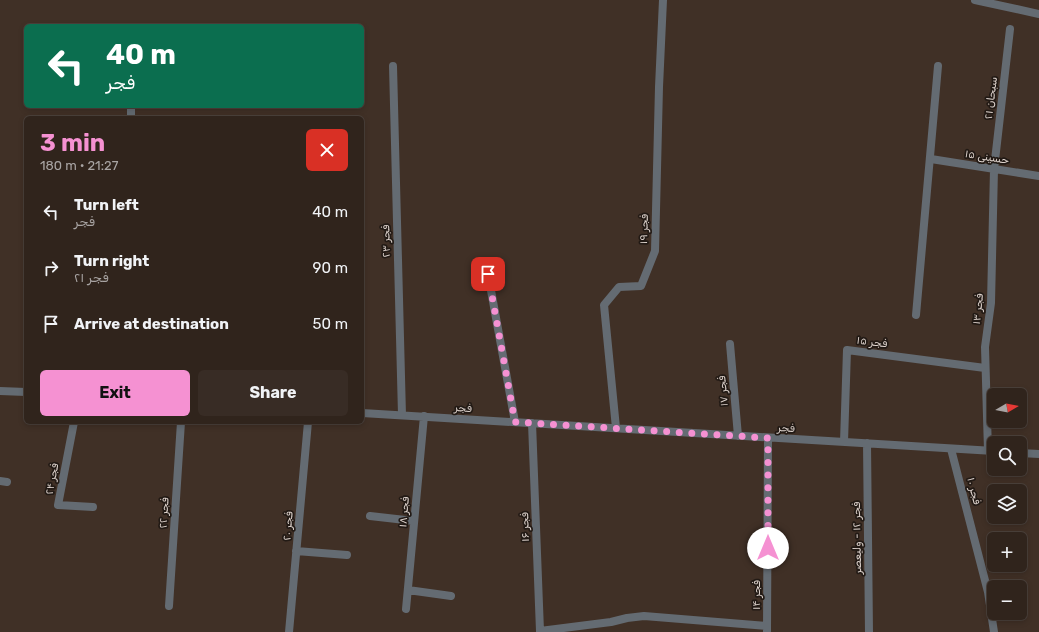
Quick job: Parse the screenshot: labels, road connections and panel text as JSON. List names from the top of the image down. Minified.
{"streets":{"street":["سبحان ۲۱","حسینی ۱۵","فجر ۱۹","فجر ۲۳","فجر ۱۳","فجر ۱۵","فجر ۱۷","فجر","فجر ۲۴","فجر ۱۰","فجر ۱۸","فجر ۲۲","فجر ۲۰","فجر ۱۶","فجر ۱۲ - ولیعصر","فجر ۱۴"]},"crossings":[["سبحان ۲۱","حسینی ۱۵"],["سبحان ۲۱","فجر ۱۳"],["حسینی ۱۵","فجر ۱۳"],["فجر ۱۹","فجر"],["فجر ۲۳","فجر"],["فجر ۱۳","فجر ۱۵"],["فجر ۱۵","فجر"],["فجر ۱۷","فجر"],["فجر","فجر ۱۰"],["فجر","فجر ۱۸"],["فجر","فجر ۱۶"],["فجر","فجر ۱۲ - ولیعصر"],["فجر","فجر ۱۴"],["فجر ۱۶","فجر ۱۴"]],"north":"right","page":{"turn":["40 m","فجر"],"heading":["3 min","180 m · 21:27"],"list":[{"name":"Turn left","note":"فجر","value":"40 m"},{"name":"Turn right","note":"فجر ۲۱","value":"90 m"},{"name":"Arrive at destination","value":"50 m"}],"buttons":["Exit","Share"],"map_buttons":["+","−"]}}
